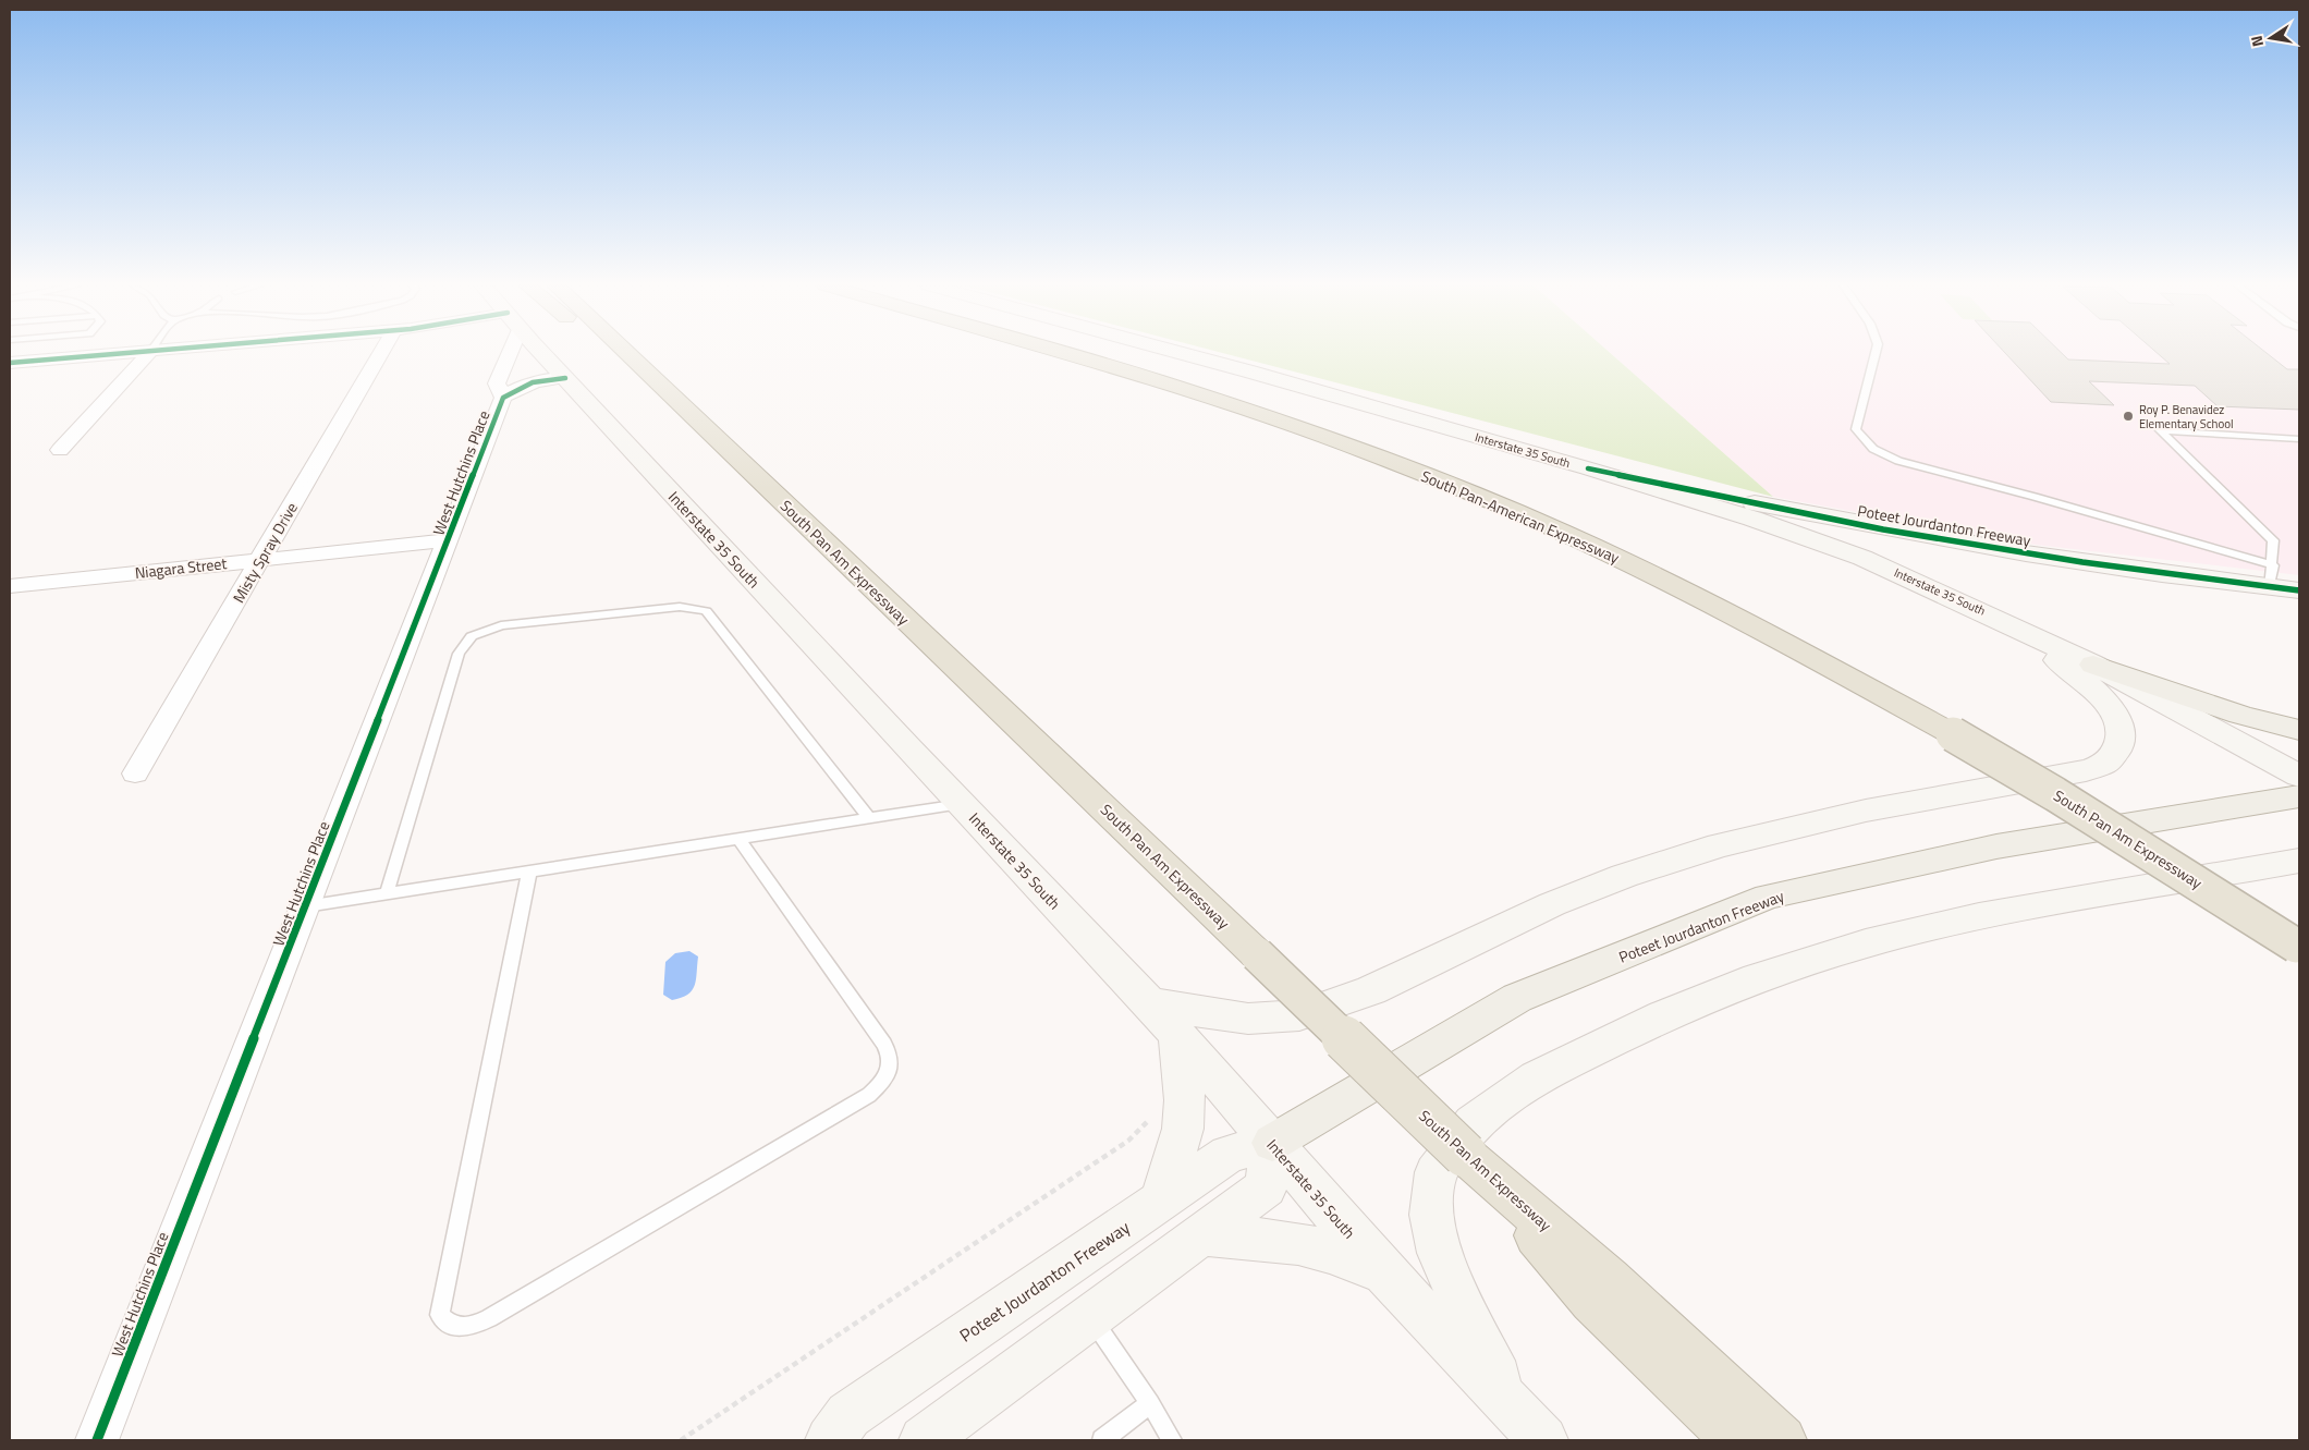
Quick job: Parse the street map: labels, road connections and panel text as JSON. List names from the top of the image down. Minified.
{"streets":{"highway":["South Pan-American Expressway","South Pan Am Expressway"],"main road":["Interstate 35 South","Poteet Jourdanton Freeway"],"street":["West Hutchins Place","Misty Spray Drive","Niagara Street"]},"crossings":[["Interstate 35 South","West Hutchins Place"],["Interstate 35 South","Poteet Jourdanton Freeway"],["West Hutchins Place","Niagara Street"],["South Pan-American Expressway","South Pan Am Expressway"],["Misty Spray Drive","Niagara Street"]],"places":["Roy P. Benavidez Elementary School"],"north":"left"}
